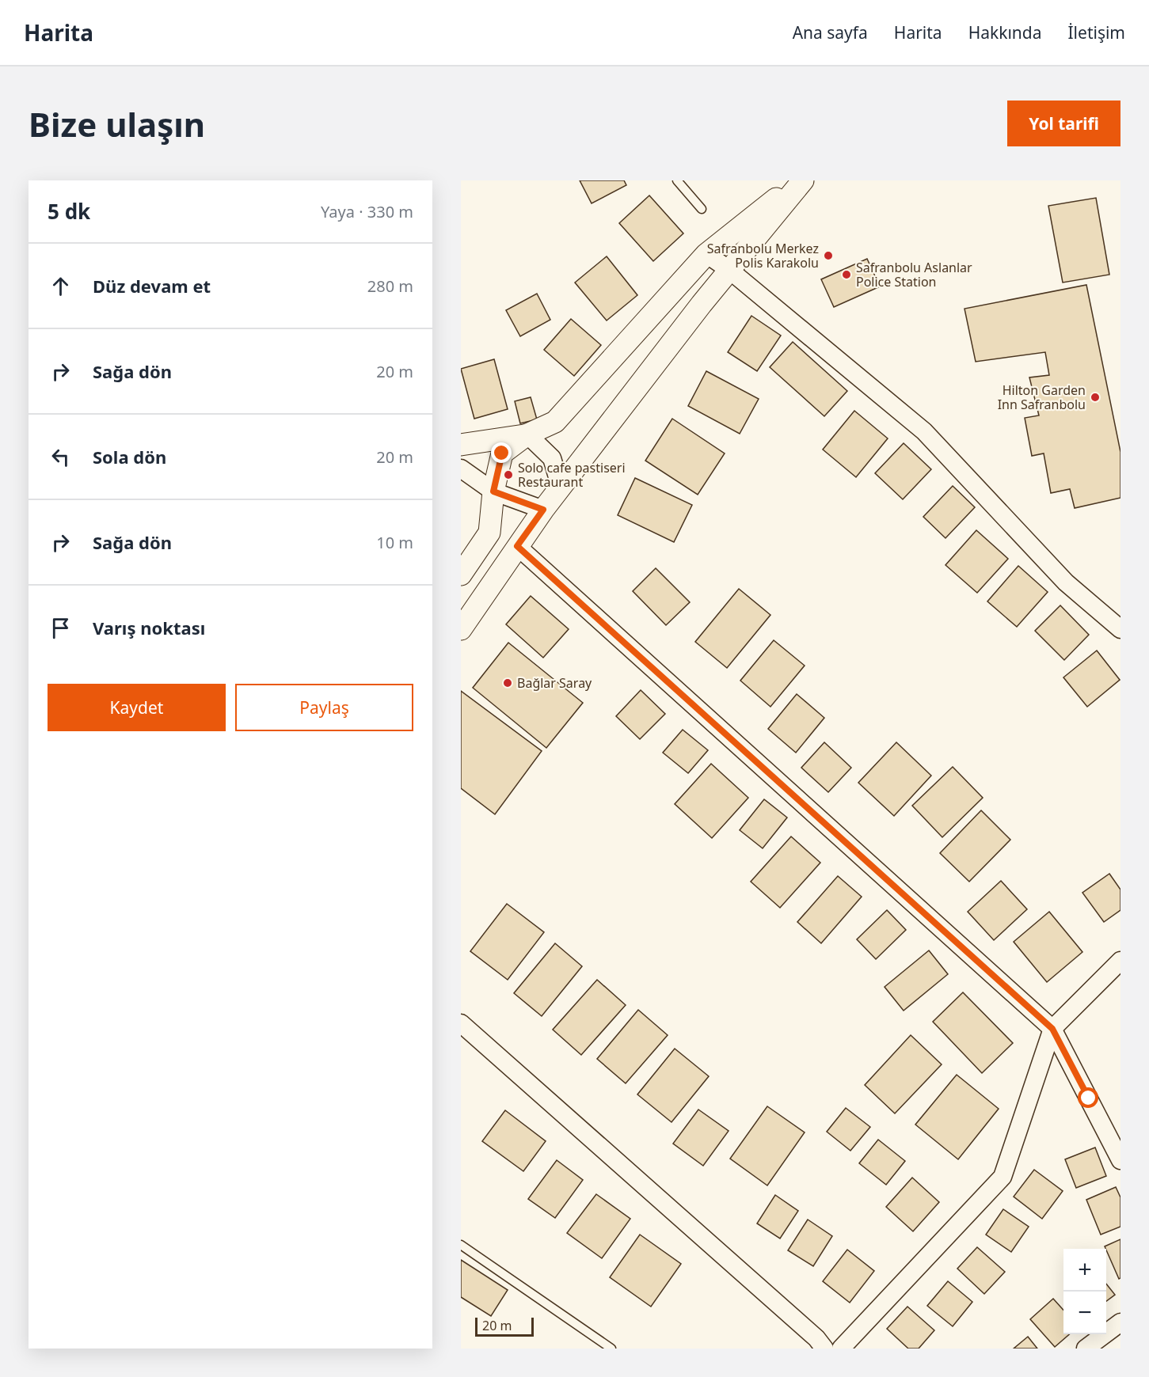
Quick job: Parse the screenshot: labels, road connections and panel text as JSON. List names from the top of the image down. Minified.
{"places":["Safranbolu Merkez Polis Karakolu","Safranbolu Aslanlar Police Station","Hilton Garden Inn Safranbolu","Solo cafe pastiseri Restaurant","Bağlar Saray"],"scale_bar":"20 m","page":{"header":"Harita","nav":["Ana sayfa","Harita","Hakkında","İletişim"],"buttons":["Yol tarifi",["Kaydet","Paylaş"]],"title":"Bize ulaşın","heading":["5 dk","Yaya · 330 m"],"list":[["Düz devam et","280 m"],["Sağa dön","20 m"],["Sola dön","20 m"],["Sağa dön","10 m"],"Varış noktası"],"map_buttons":["+","−"],"scale":"20 m"}}
